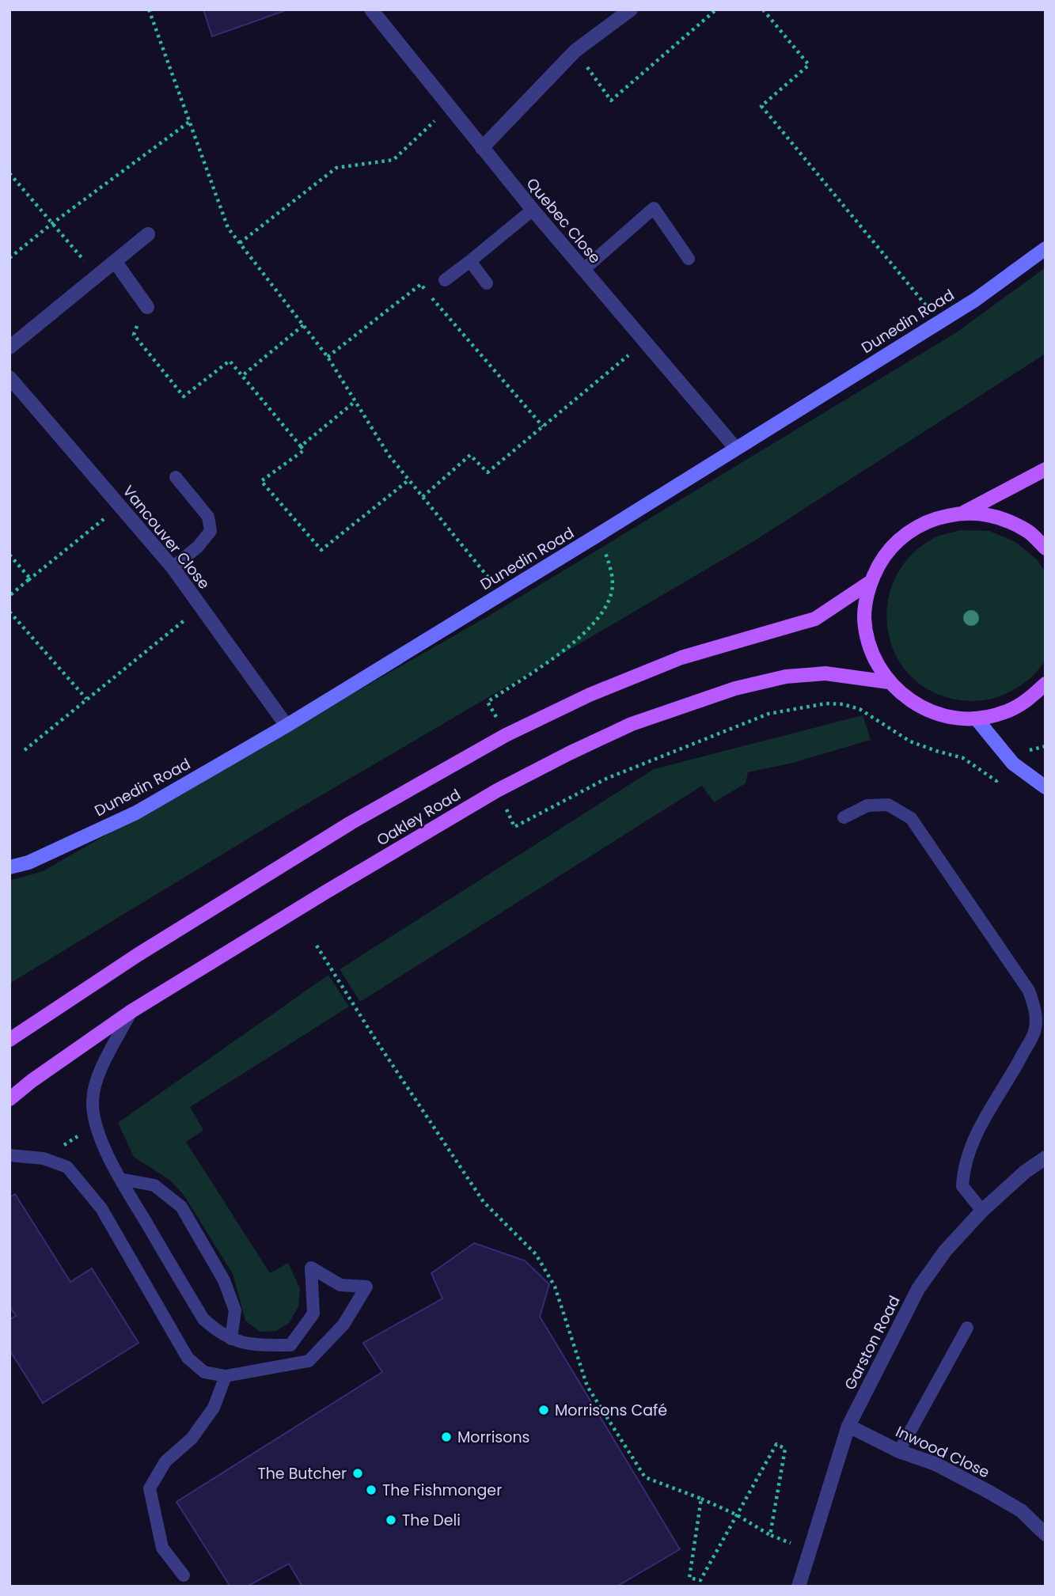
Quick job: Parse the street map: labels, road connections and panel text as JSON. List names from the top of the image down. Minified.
{"streets":{"main road":["Oakley Road"],"street":["Quebec Close","Dunedin Road","Vancouver Close","Garston Road","Inwood Close"]},"crossings":[["Quebec Close","Dunedin Road"],["Dunedin Road","Vancouver Close"],["Garston Road","Inwood Close"]],"places":["Morrisons Café","Morrisons","The Butcher","The Fishmonger","The Deli"]}
